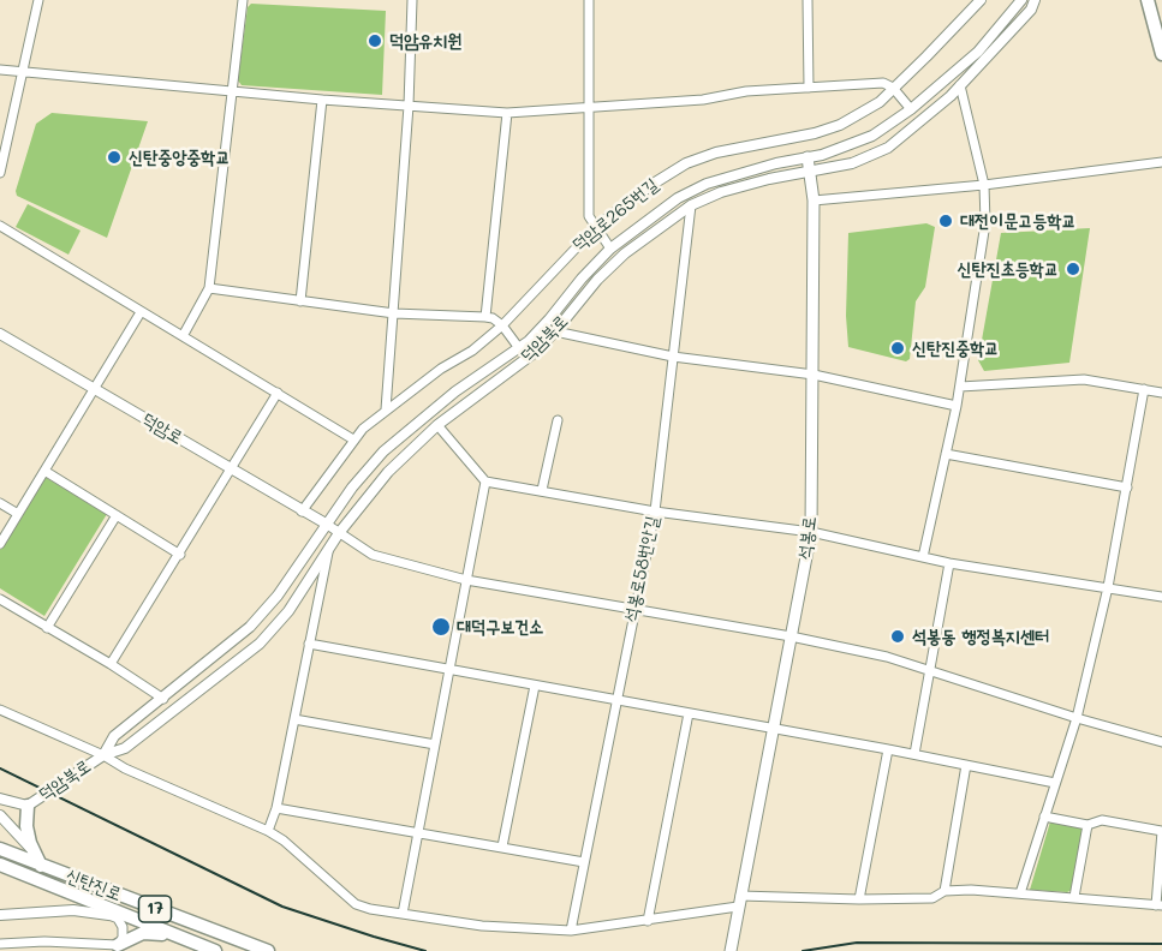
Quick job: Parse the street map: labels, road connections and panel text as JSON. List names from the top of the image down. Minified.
{"streets":{"main road":["석봉로","신탄진로","17"],"street":["덕암로265번길","덕암북로","덕암로","석봉로58번안길"]},"crossings":[["덕암로265번길","덕암로"],["덕암북로","덕암로"],["덕암북로","석봉로"],["덕암북로","석봉로58번안길"]],"places":["덕암유치원","신탄중앙중학교","대전이문고등학교","신탄진초등학교","신탄진중학교","대덕구보건소","석봉동 행정복지센터"]}
